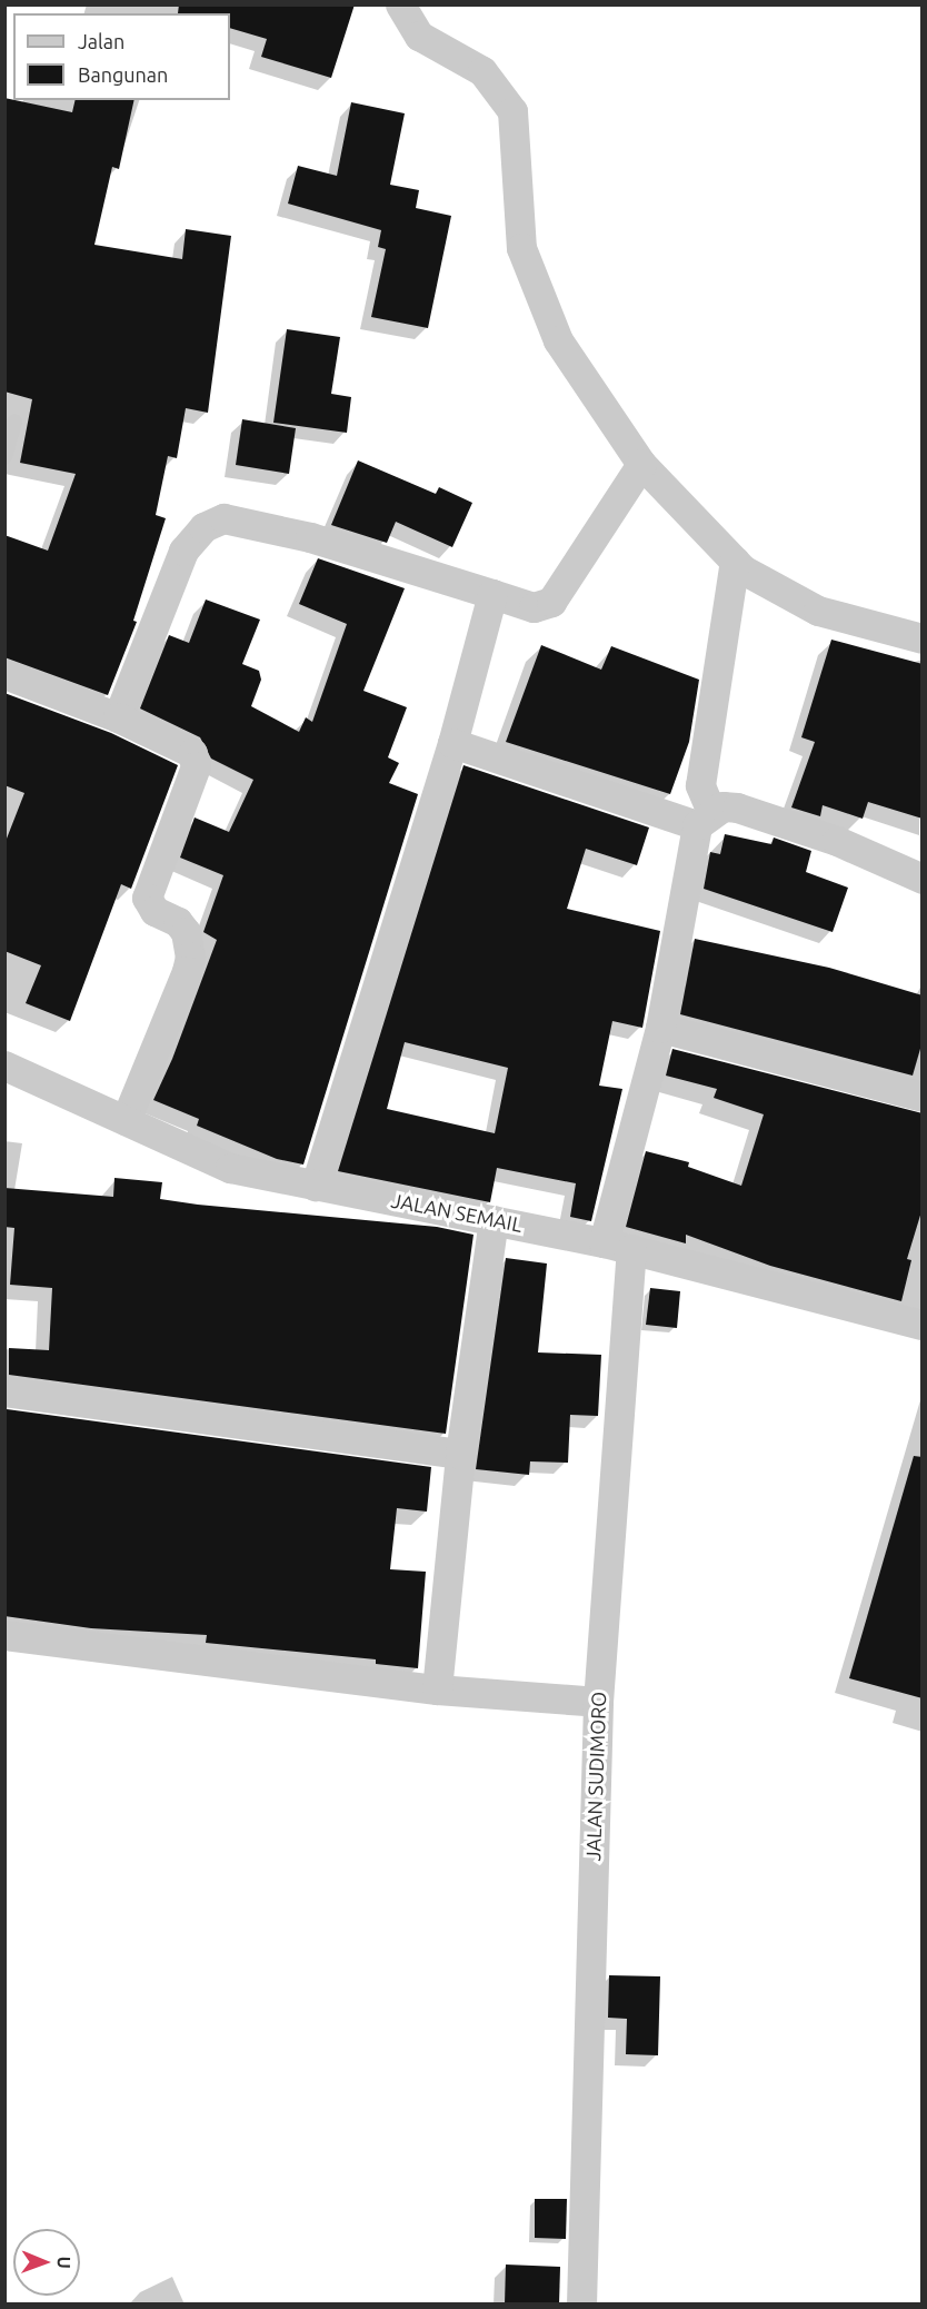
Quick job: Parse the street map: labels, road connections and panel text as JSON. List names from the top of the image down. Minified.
{"streets":{"street":["JALAN SEMAIL","JALAN SUDIMORO"]},"crossings":[["JALAN SEMAIL","JALAN SUDIMORO"]],"legend":["Jalan","Bangunan"],"north":"right"}
